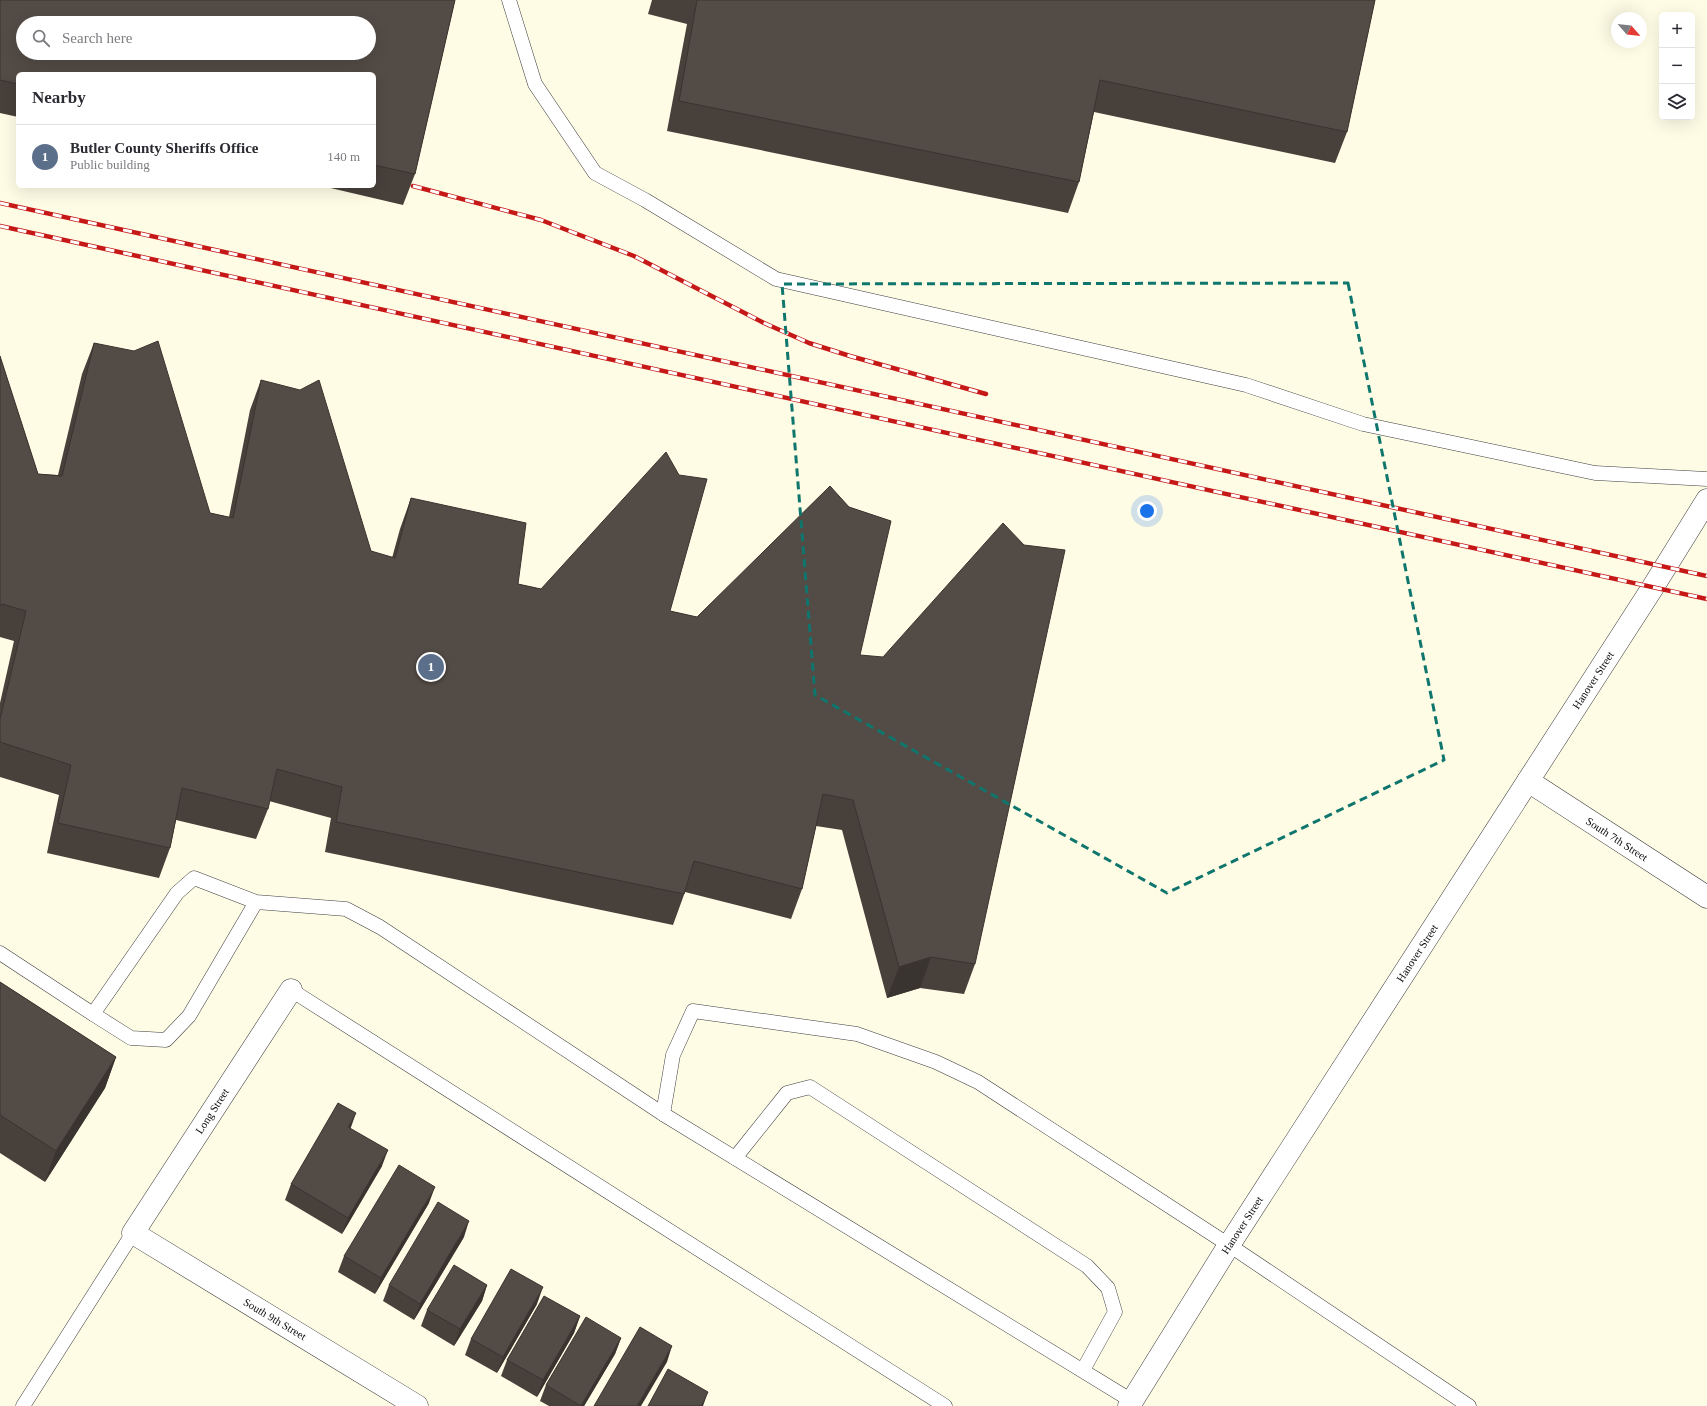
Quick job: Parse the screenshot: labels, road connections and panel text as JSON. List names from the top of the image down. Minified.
{"streets":{"street":["Hanover Street","South 7th Street","Long Street","South 9th Street"]},"crossings":[["Hanover Street","South 7th Street"],["Long Street","South 9th Street"]],"north":"bottom right","page":{"map_buttons":["+","−"],"search":"Search here","heading":"Nearby","list":[{"mark":"1","name":"Butler County Sheriffs Office","note":"Public building","value":"140 m"}],"pins":"1"}}
